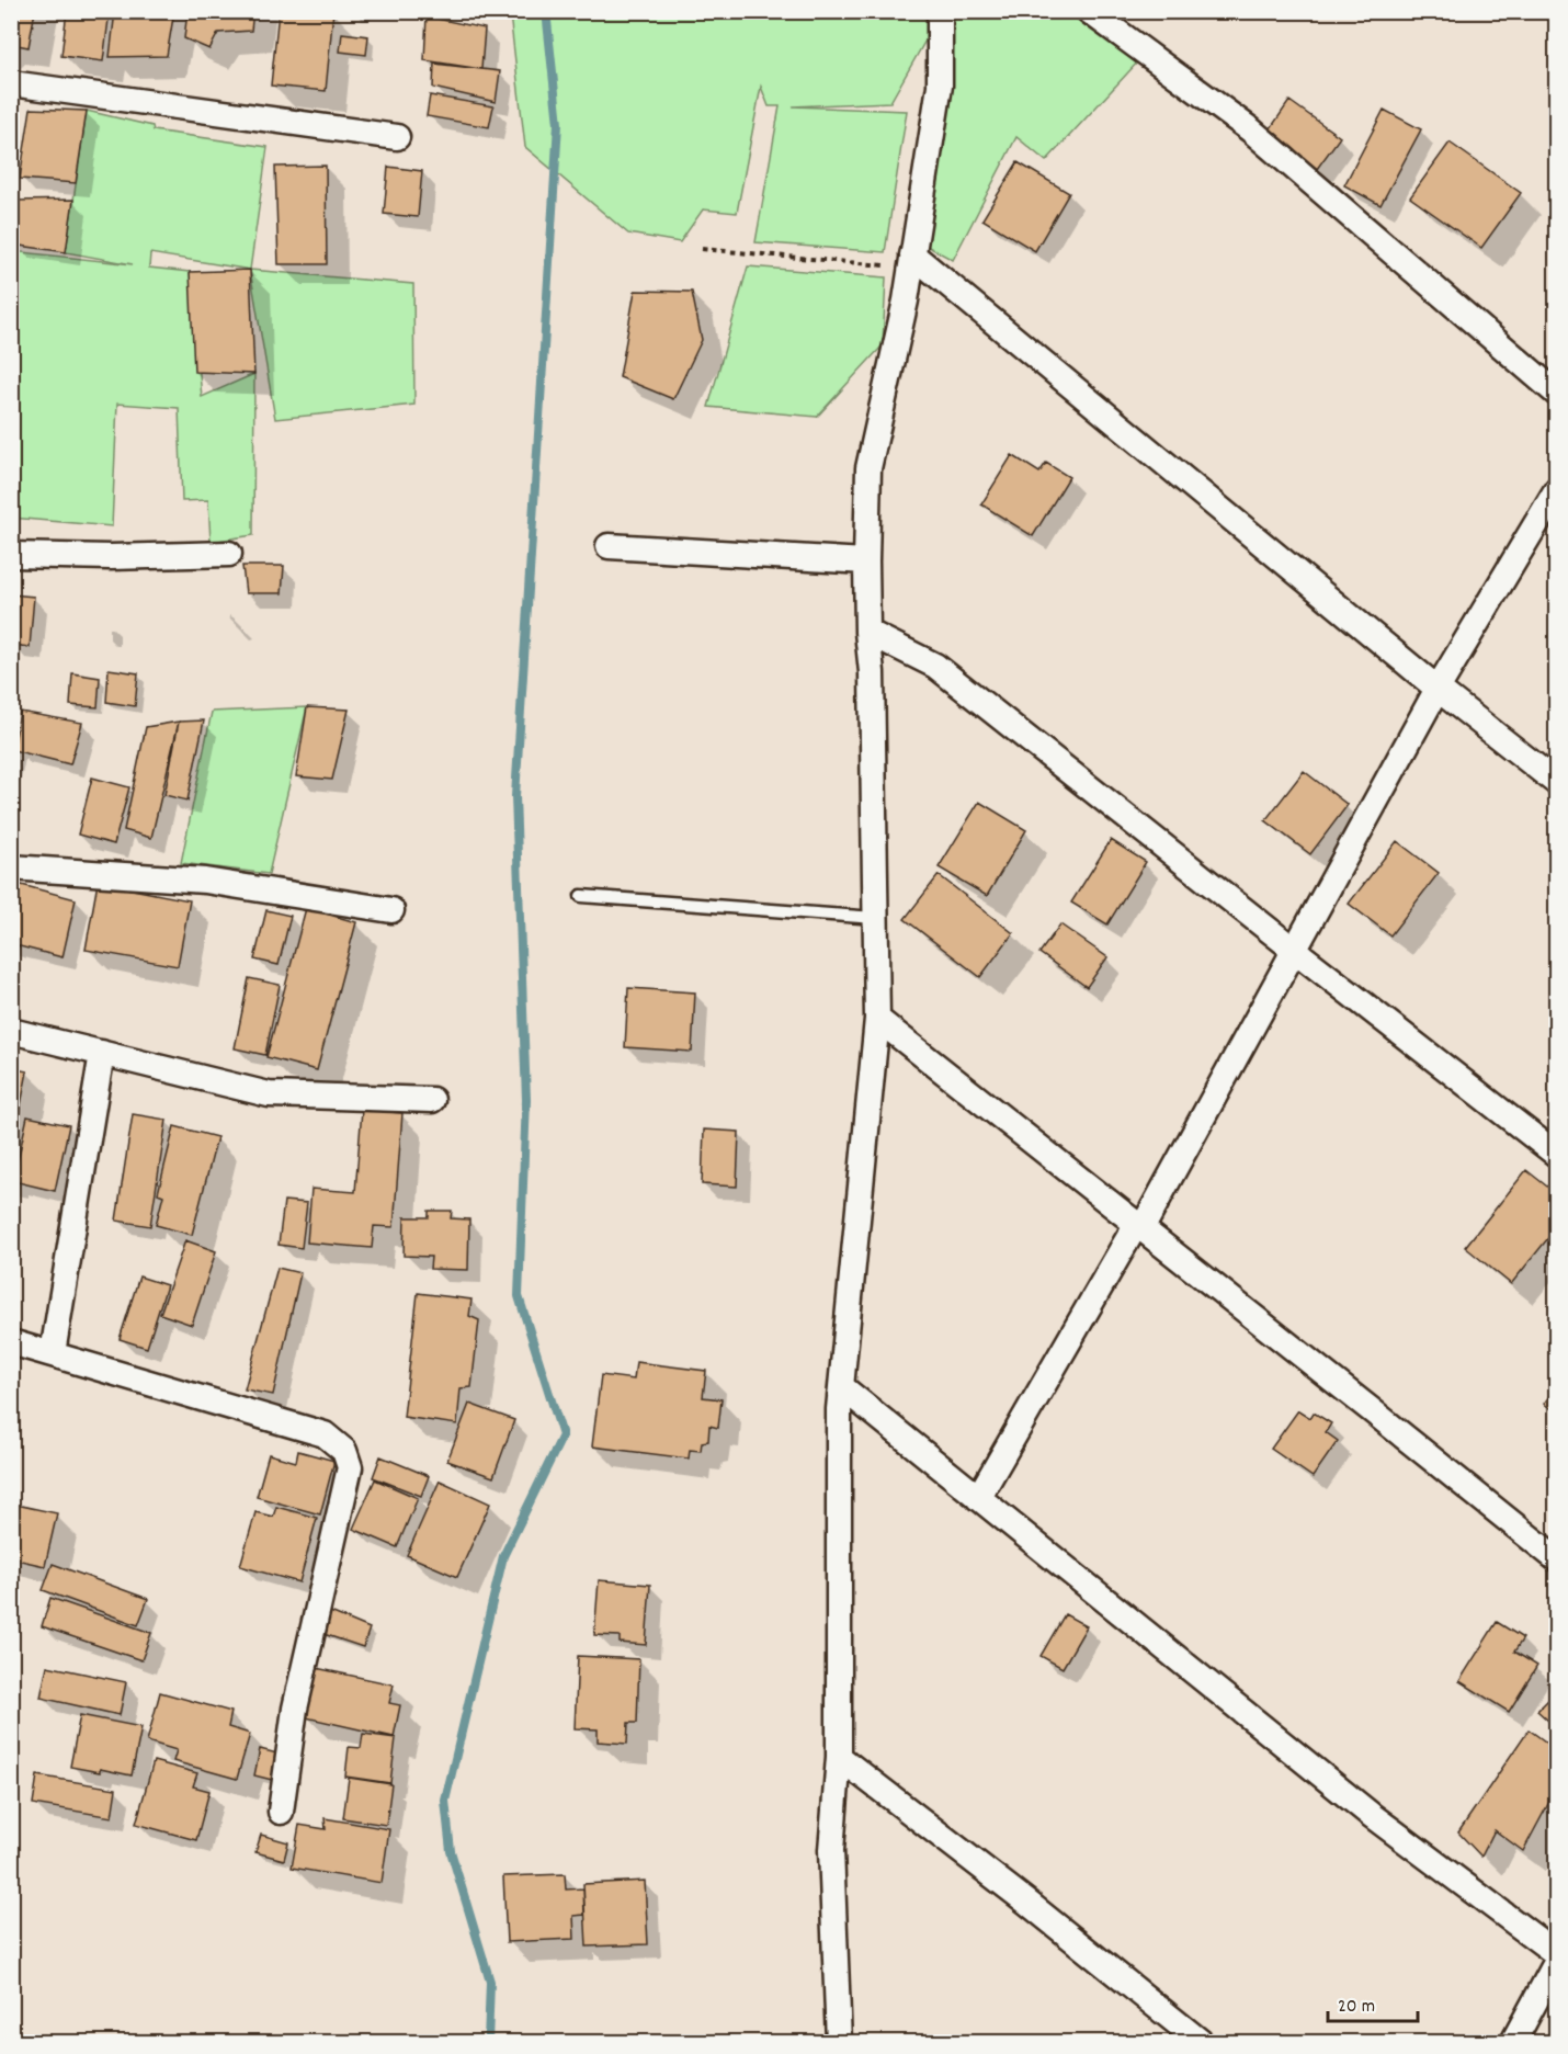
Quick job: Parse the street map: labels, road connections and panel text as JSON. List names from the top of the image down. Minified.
{"scale_bar":"20 m"}
